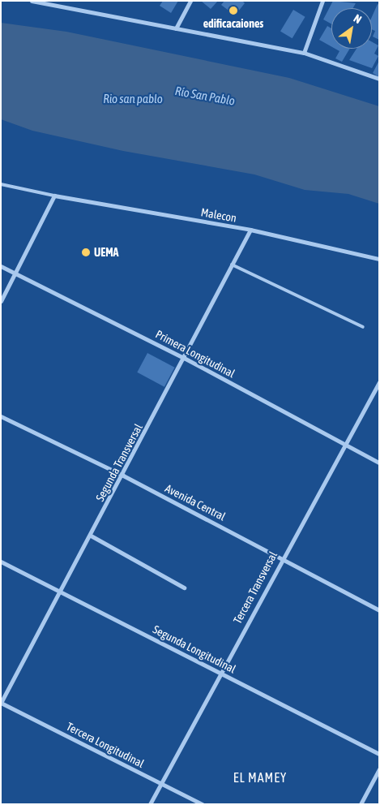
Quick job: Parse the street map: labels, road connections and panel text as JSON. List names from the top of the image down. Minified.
{"streets":{"street":["Malecon","Primera Longitudinal","Segunda Transversal","Avenida Central","Tercera Transversal","Segunda Longitudinal","Tercera Longitudinal"]},"crossings":[["Malecon","Segunda Transversal"],["Primera Longitudinal","Segunda Transversal"],["Primera Longitudinal","Tercera Transversal"],["Segunda Transversal","Avenida Central"],["Segunda Transversal","Segunda Longitudinal"],["Segunda Transversal","Tercera Longitudinal"],["Avenida Central","Tercera Transversal"],["Tercera Transversal","Segunda Longitudinal"],["Tercera Transversal","Tercera Longitudinal"]],"districts":["EL MAMEY"],"water":["Río San Pablo","Rio san pablo"],"places":["edificacaiones","UEMA"],"north":"top right"}
